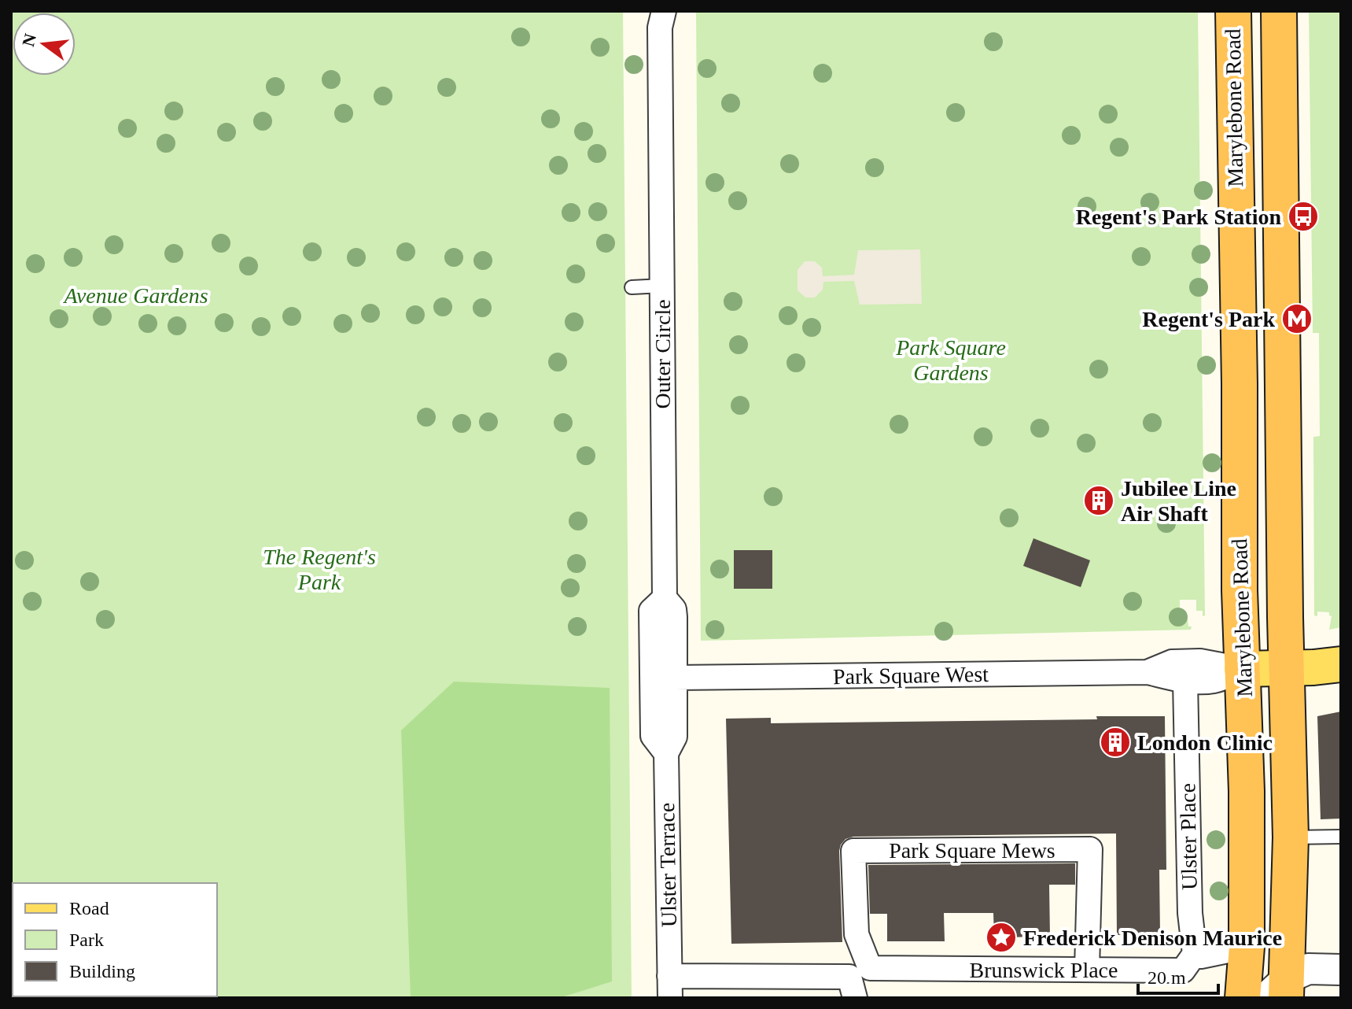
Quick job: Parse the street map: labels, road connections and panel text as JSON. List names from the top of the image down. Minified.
{"streets":{"highway":["Marylebone Road"],"main road":["Park Square West"],"street":["Outer Circle","Ulster Place","Park Square Mews","Ulster Terrace","Brunswick Place"]},"crossings":[["Marylebone Road","Park Square West"],["Outer Circle","Park Square West"],["Outer Circle","Ulster Terrace"],["Park Square West","Ulster Place"],["Park Square West","Ulster Terrace"],["Ulster Place","Brunswick Place"],["Park Square Mews","Brunswick Place"],["Ulster Terrace","Brunswick Place"]],"parks":["Avenue Gardens","Park Square Gardens","The Regent's Park"],"places":{"bus stop":["Regent's Park Station"],"metro station":["Regent's Park"],"building":["Jubilee Line Air Shaft","London Clinic"],"place":["Frederick Denison Maurice"]},"legend":["Road","Park","Building"],"scale_bar":"20 m","north":"left"}
